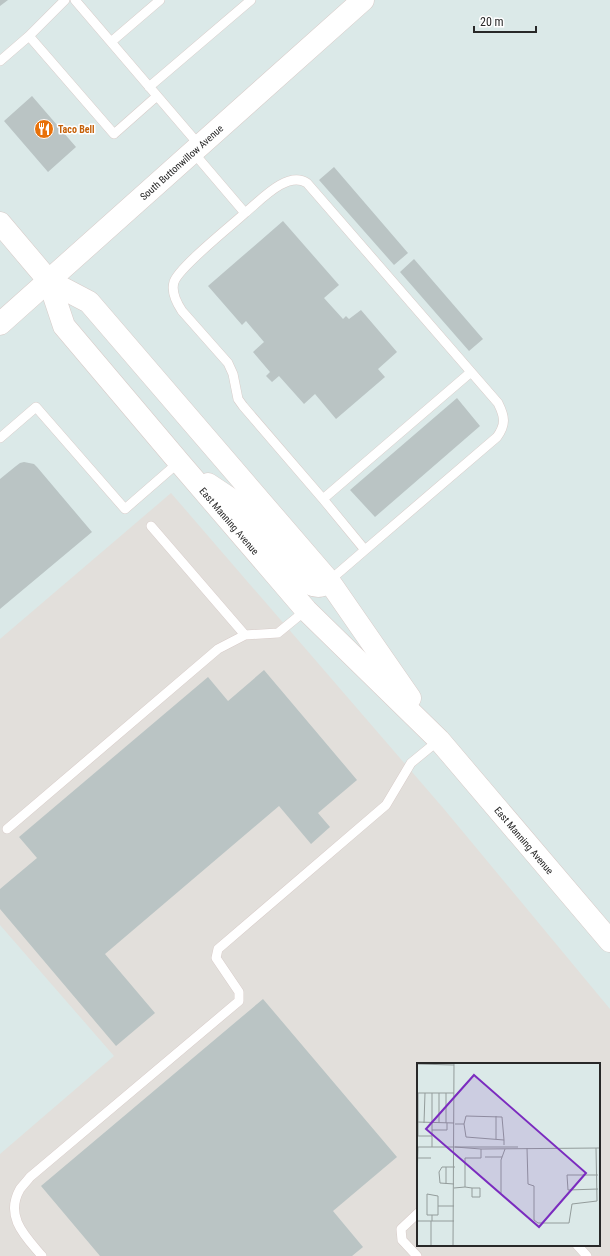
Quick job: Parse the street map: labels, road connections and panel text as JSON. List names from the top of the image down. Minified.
{"streets":{"main road":["South Buttonwillow Avenue","East Manning Avenue"]},"crossings":[["South Buttonwillow Avenue","East Manning Avenue"]],"places":{"restaurant":["Taco Bell"]},"scale_bar":"20 m"}
